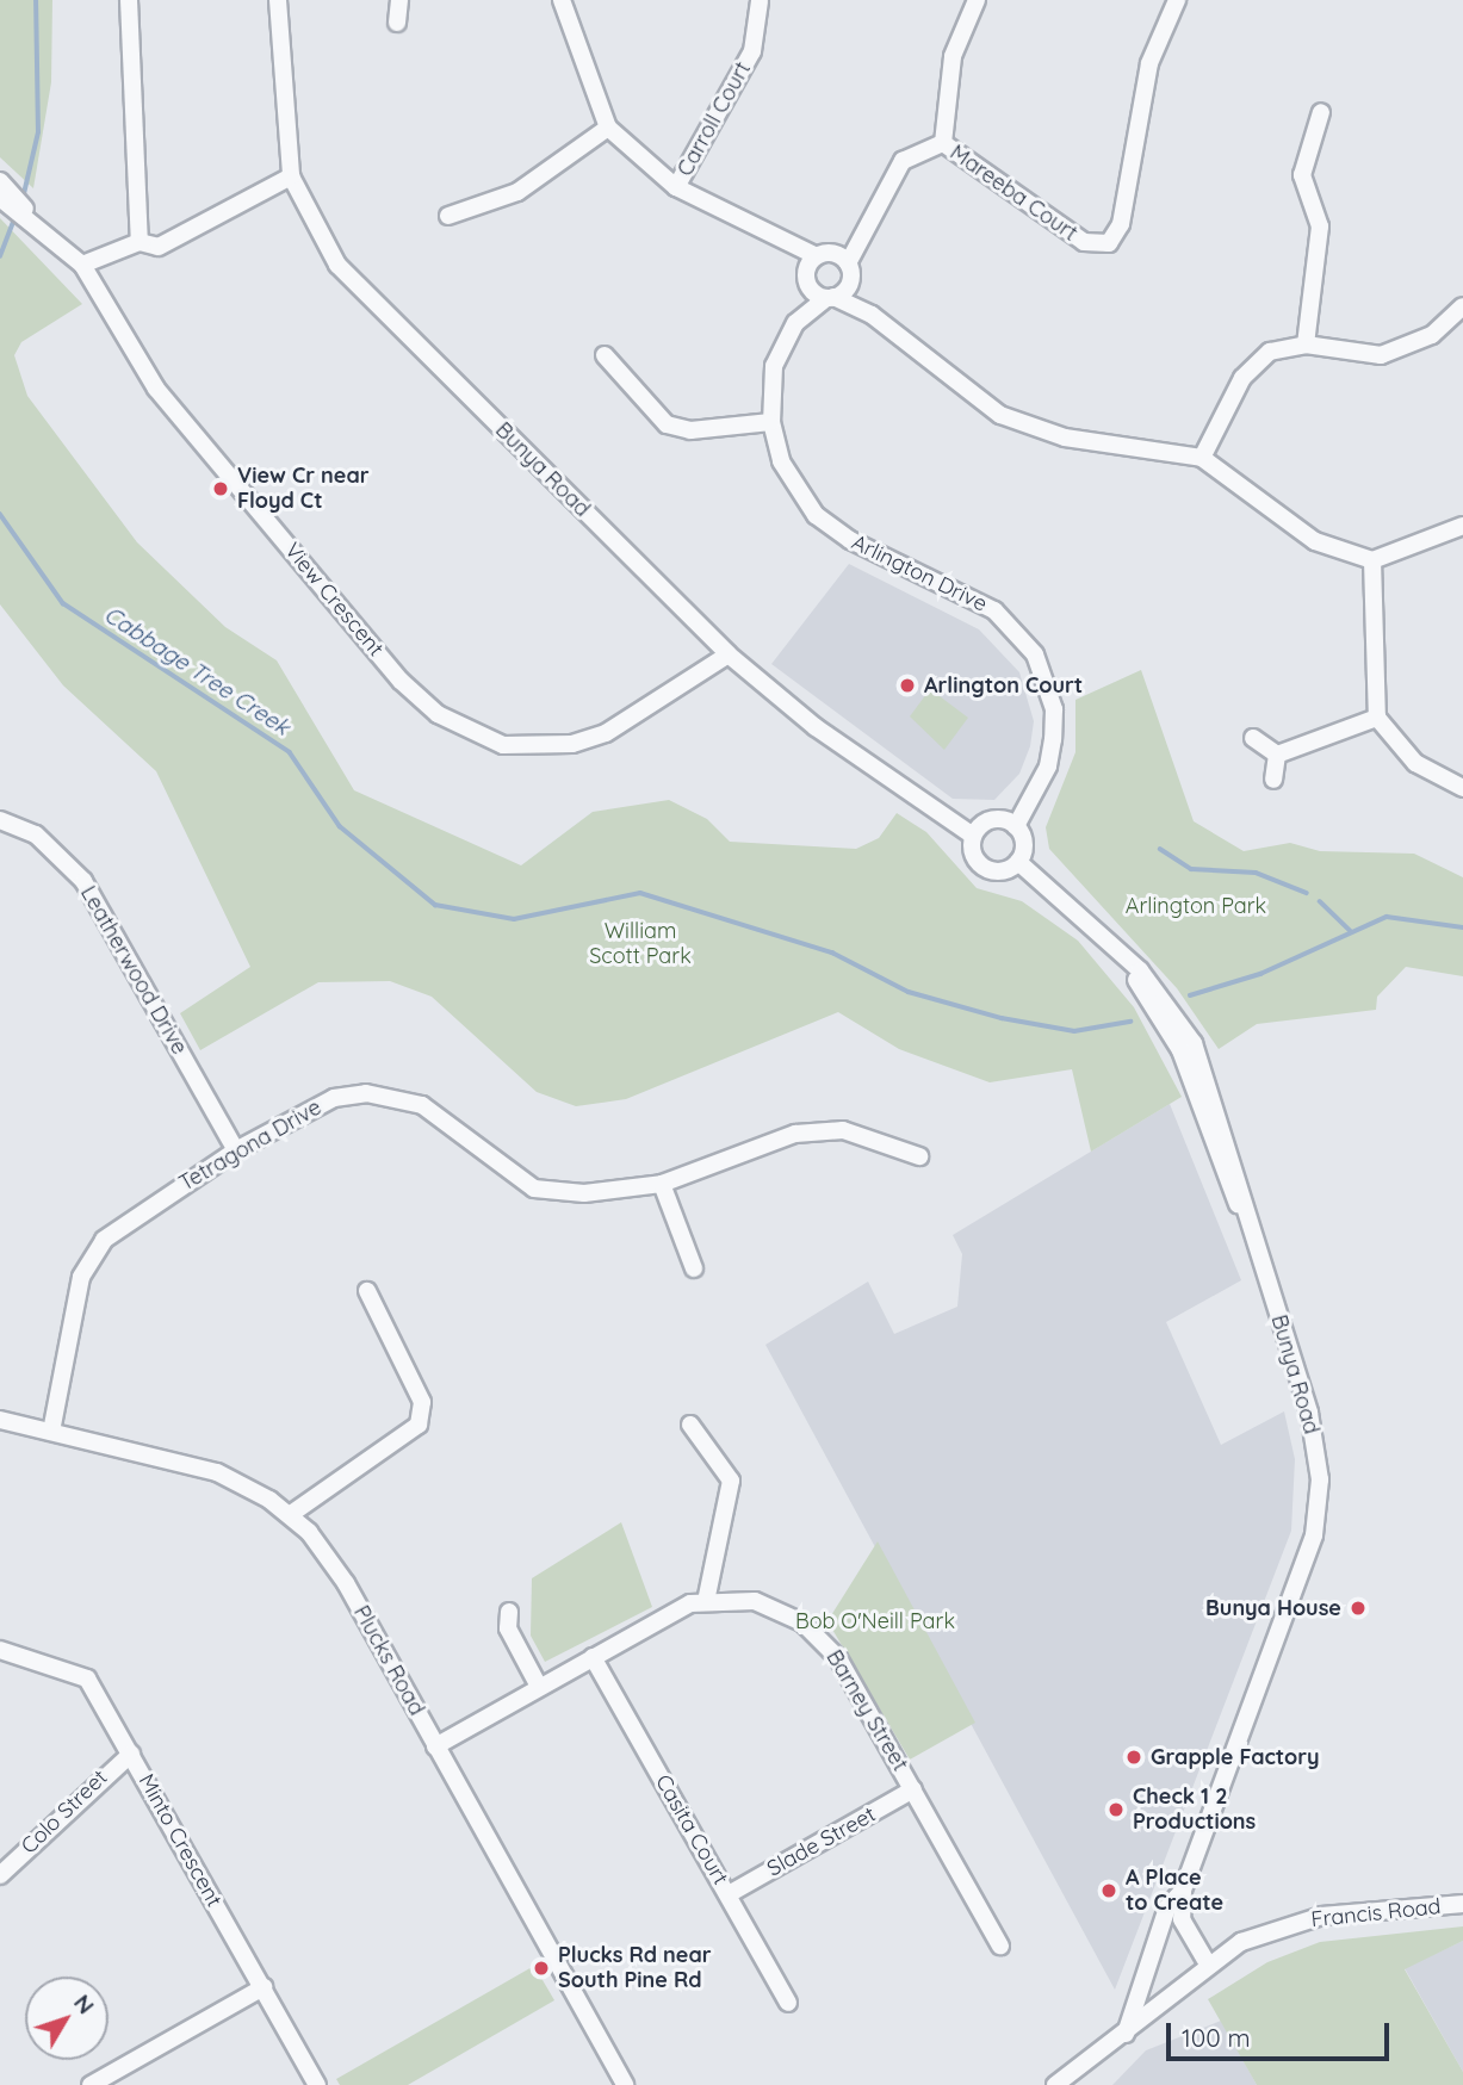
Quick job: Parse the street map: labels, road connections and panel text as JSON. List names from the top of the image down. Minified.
{"streets":{"street":["Carroll Court","Mareeba Court","Bunya Road","Arlington Drive","View Crescent","Leatherwood Drive","Tetragona Drive","Plucks Road","Barney Street","Colo Street","Casita Court","Minto Crescent","Slade Street","Francis Road"]},"crossings":[["Mareeba Court","Arlington Drive"],["Bunya Road","Arlington Drive"],["Bunya Road","View Crescent"],["Bunya Road","Francis Road"],["Leatherwood Drive","Tetragona Drive"],["Tetragona Drive","Plucks Road"],["Plucks Road","Barney Street"],["Barney Street","Casita Court"],["Barney Street","Slade Street"],["Colo Street","Minto Crescent"],["Casita Court","Slade Street"]],"water":["Cabbage Tree Creek"],"parks":["Arlington Park","William Scott Park","Bob O'Neill Park"],"places":["View Cr near Floyd Ct","Arlington Court","Bunya House","Grapple Factory","Check 1 2 Productions","A Place to Create","Plucks Rd near South Pine Rd"],"scale_bar":"100 m","north":"top right"}
